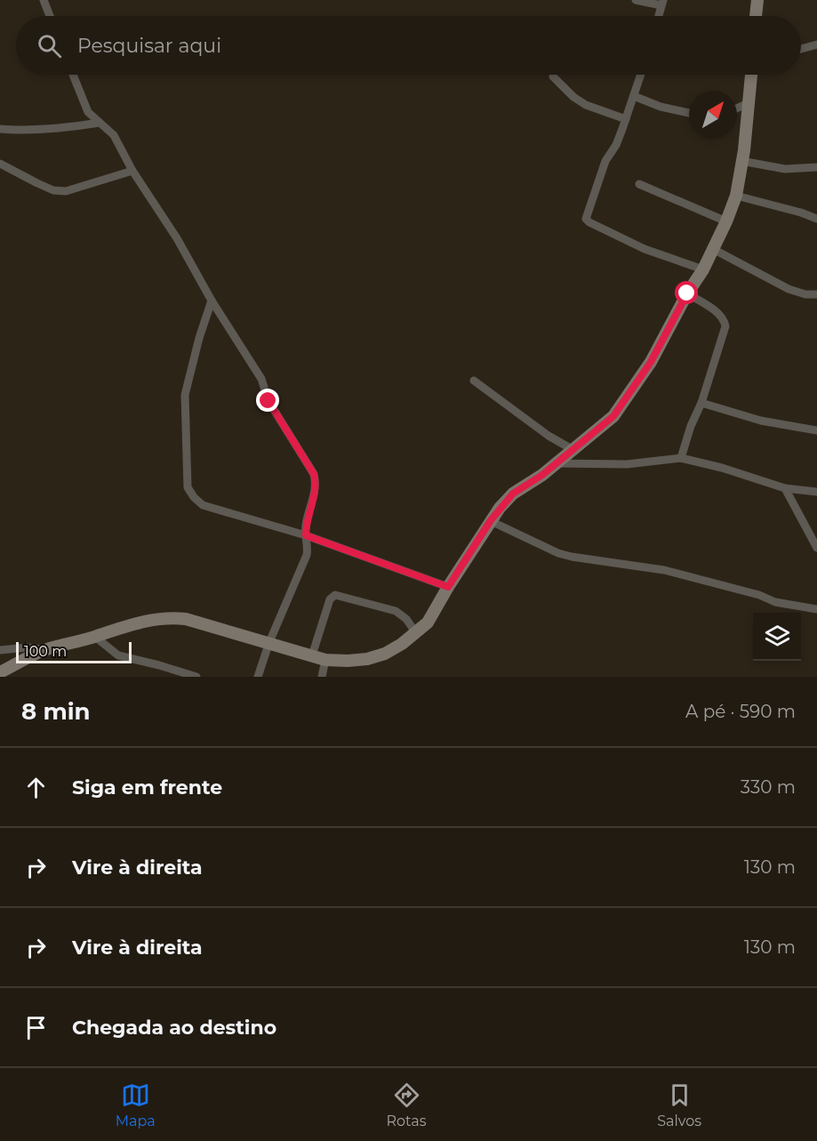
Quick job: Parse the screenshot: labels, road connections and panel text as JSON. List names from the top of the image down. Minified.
{"scale_bar":"100 m","north":"top right","page":{"search":"Pesquisar aqui","scale":"100 m","heading":["8 min","A pé · 590 m"],"list":[["Siga em frente","330 m"],["Vire à direita","130 m"],["Vire à direita","130 m"],"Chegada ao destino"],"nav":["Mapa","Rotas","Salvos"]}}
